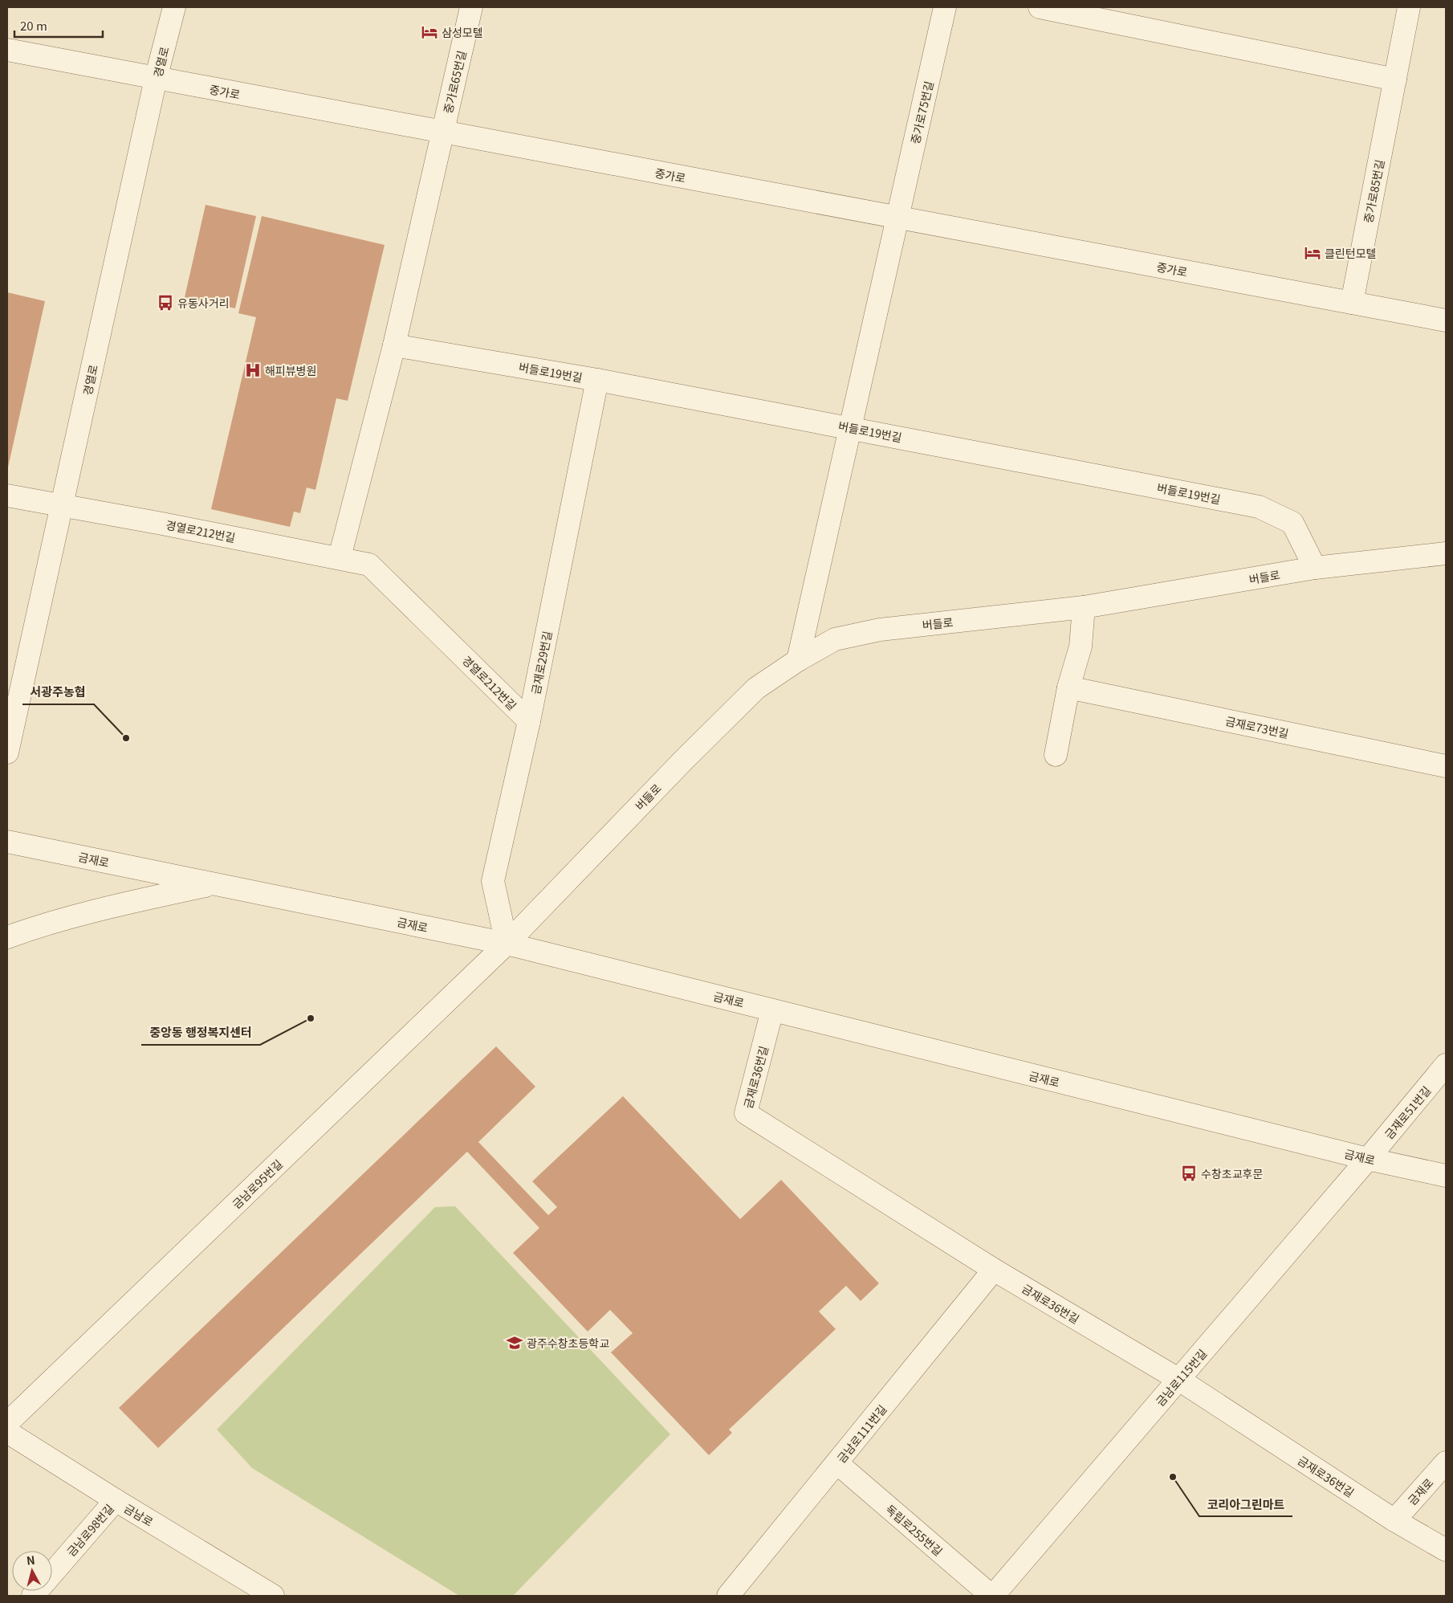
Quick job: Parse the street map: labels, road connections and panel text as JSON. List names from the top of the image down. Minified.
{"streets":{"street":["경열로","중가로65번길","중가로","중가로75번길","중가로85번길","버들로19번길","경열로212번길","버들로","금재로29번길","금재로73번길","금재로","금재로36번길","금재로51번길","금남로95번길","금남로115번길","금남로111번길","금남로","금남로98번길","독립로255번길"]},"crossings":[["경열로","중가로"],["경열로","경열로212번길"],["중가로65번길","중가로"],["중가로","중가로75번길"],["중가로","중가로85번길"],["버들로19번길","버들로"],["버들로19번길","금재로29번길"],["경열로212번길","금재로29번길"],["버들로","금재로29번길"],["버들로","금재로"],["버들로","금남로95번길"],["금재로29번길","금재로"],["금재로29번길","금남로95번길"],["금재로","금재로36번길"],["금재로","금재로51번길"],["금재로","금남로95번길"],["금재로","금남로115번길"],["금재로36번길","금남로115번길"],["금재로36번길","금남로111번길"],["금재로51번길","금남로115번길"],["금남로115번길","독립로255번길"],["금남로111번길","독립로255번길"],["금남로","금남로98번길"]],"places":{"hotel":["삼성모텔","클린턴모텔"],"bus stop":["유동사거리","수창초교후문"],"hospital":["해피뷰병원"],"other":["서광주농협","중앙동 행정복지센터","코리아그린마트"],"school or university":["광주수창초등학교"]},"scale_bar":"20 m","north":"top"}
